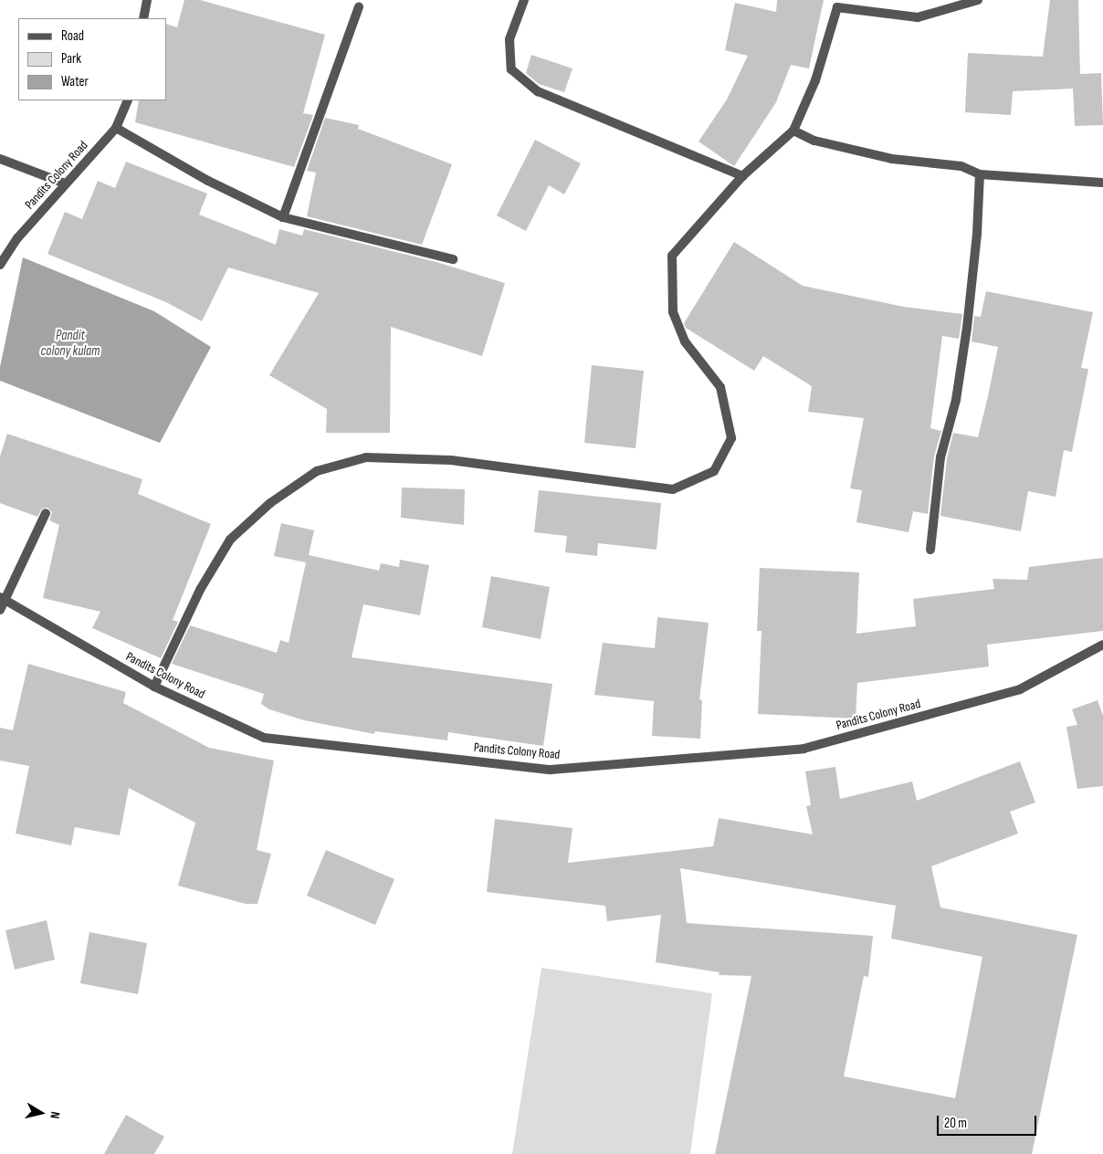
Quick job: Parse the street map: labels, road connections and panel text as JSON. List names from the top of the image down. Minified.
{"streets":{"street":["Pandits Colony Road"]},"water":["Pandit colony kulam"],"legend":["Road","Park","Water"],"scale_bar":"20 m","north":"right"}
